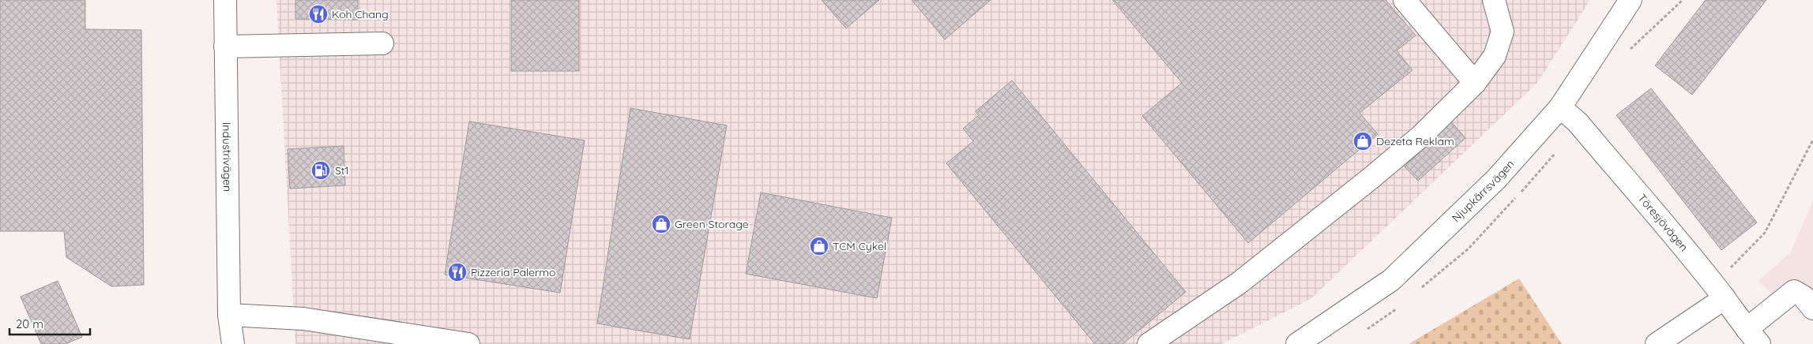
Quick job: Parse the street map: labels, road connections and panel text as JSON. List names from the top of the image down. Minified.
{"streets":{"street":["Industrivägen","Njupkärrsvägen","Töresjövägen"]},"crossings":[["Njupkärrsvägen","Töresjövägen"]],"places":{"restaurant":["Koh Chang","Pizzeria Palermo"],"shop":["Dezeta Reklam","Green Storage","TCM Cykel"],"fuel station":["St1"]},"scale_bar":"20 m"}
